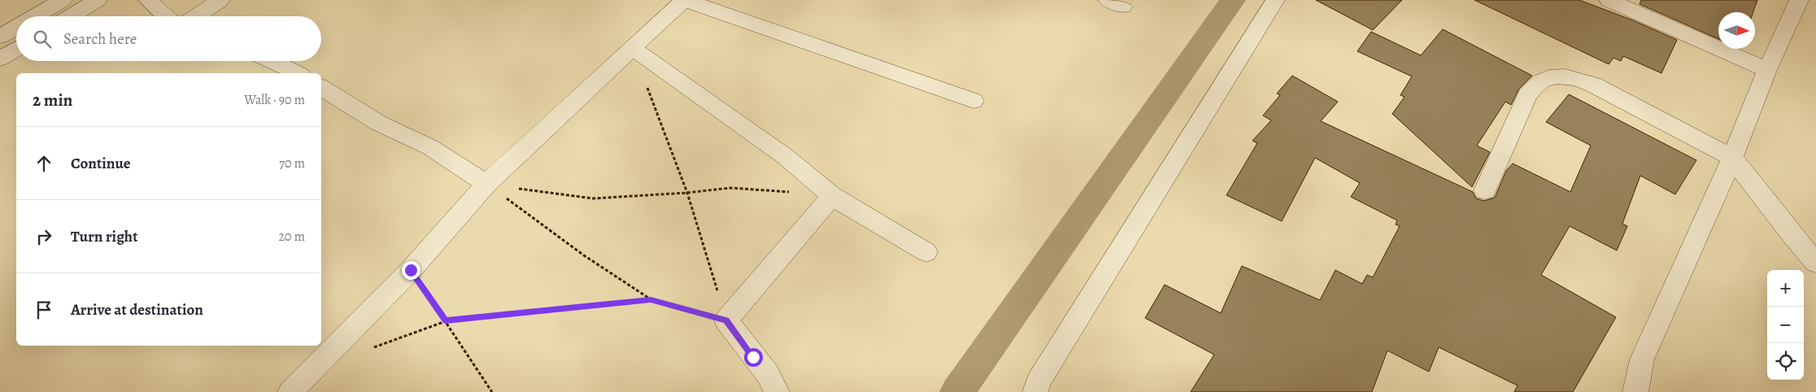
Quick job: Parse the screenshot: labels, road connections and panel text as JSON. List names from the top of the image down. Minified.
{"north":"right","page":{"search":"Search here","heading":["2 min","Walk · 90 m"],"list":[["Continue","70 m"],["Turn right","20 m"],"Arrive at destination"],"map_buttons":["+","−"]}}
